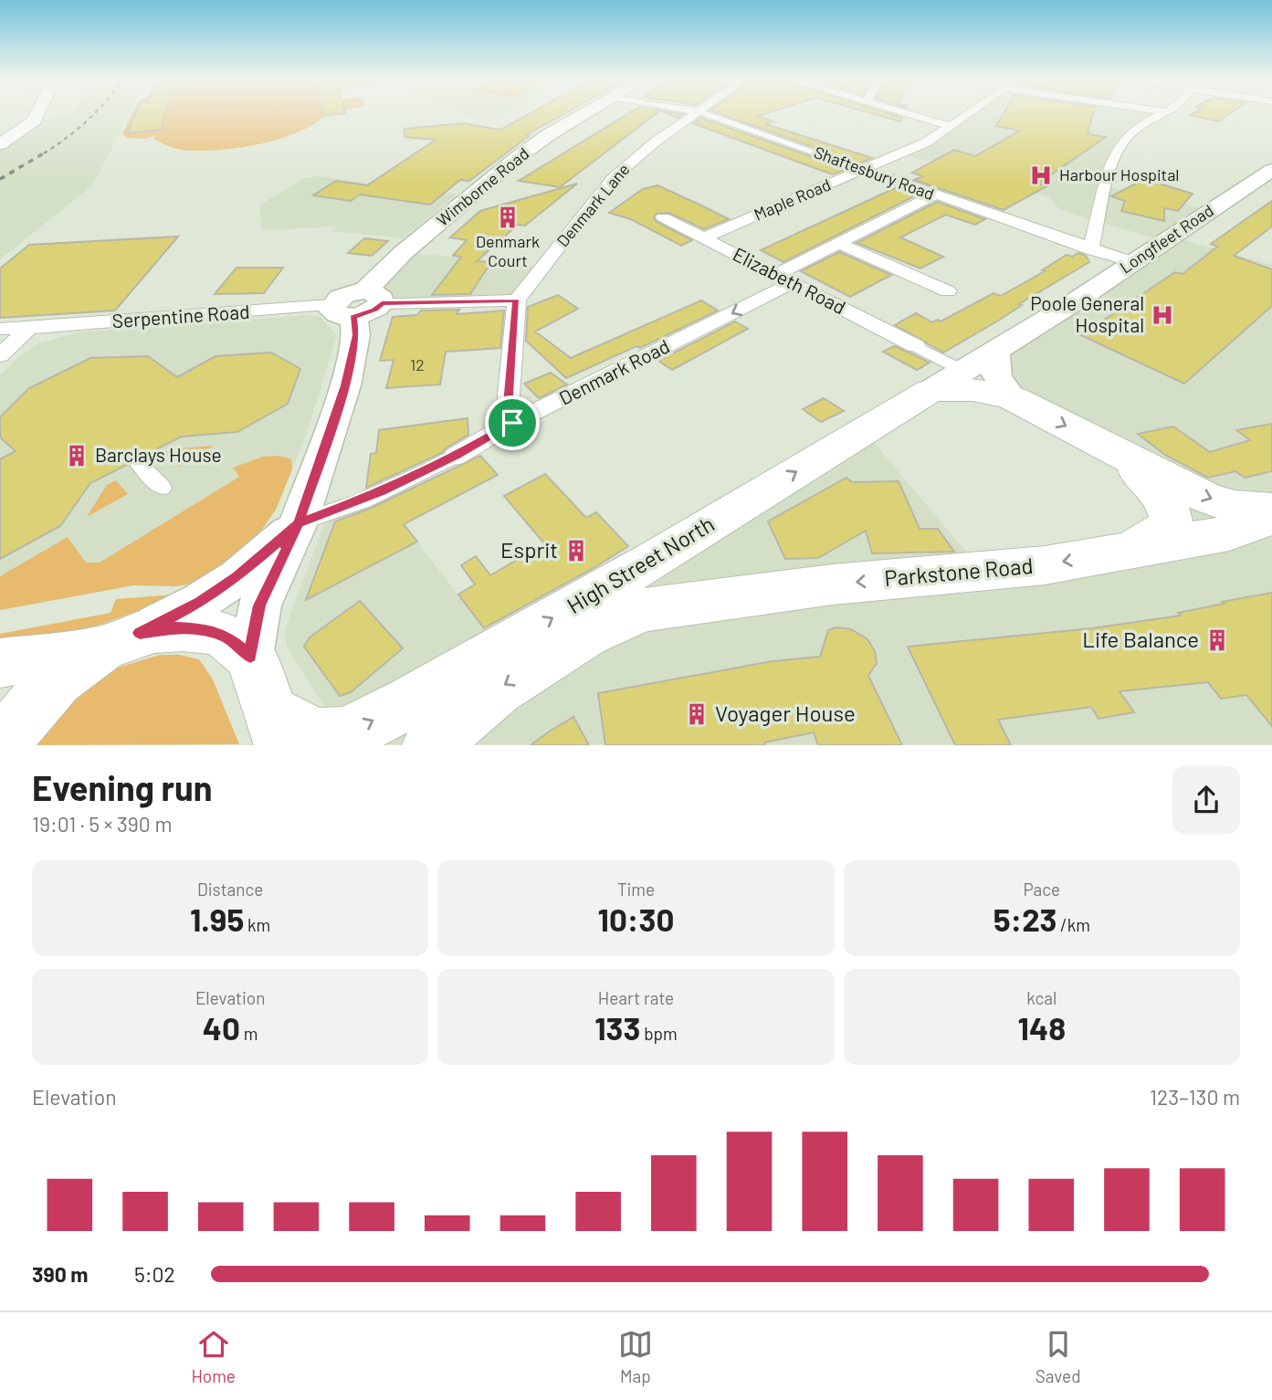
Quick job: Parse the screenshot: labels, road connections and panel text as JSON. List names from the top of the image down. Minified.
{"streets":{"main road":["Wimborne Road","Longfleet Road","High Street North","Parkstone Road"],"street":["Shaftesbury Road","Maple Road","Denmark Lane","Elizabeth Road","Serpentine Road","Denmark Road"]},"crossings":[["Shaftesbury Road","Maple Road"],["Shaftesbury Road","Longfleet Road"],["Shaftesbury Road","Denmark Road"],["Wimborne Road","Serpentine Road"],["Maple Road","Elizabeth Road"],["Longfleet Road","Elizabeth Road"],["Longfleet Road","High Street North"],["Elizabeth Road","Denmark Road"],["Elizabeth Road","High Street North"],["High Street North","Parkstone Road"]],"one_way":["Denmark Road","Parkstone Road"],"places":{"hospital":["Harbour Hospital","Poole General Hospital"],"building":["Denmark Court","Barclays House","Esprit","Life Balance","Voyager House"]},"house_numbers":["12"],"page":{"heading":["Evening run","19:01 · 5 × 390 m"],"stats":[["Distance","1.95 km"],["Time","10:30"],["Pace","5:23 /km"],["Elevation","40 m"],["Heart rate","133 bpm"],["kcal","148"]],"chart":["Elevation","123–130 m"],"list":[{"name":"390 m","note":"5:02"}],"tabs":["Home","Map","Saved"]}}
